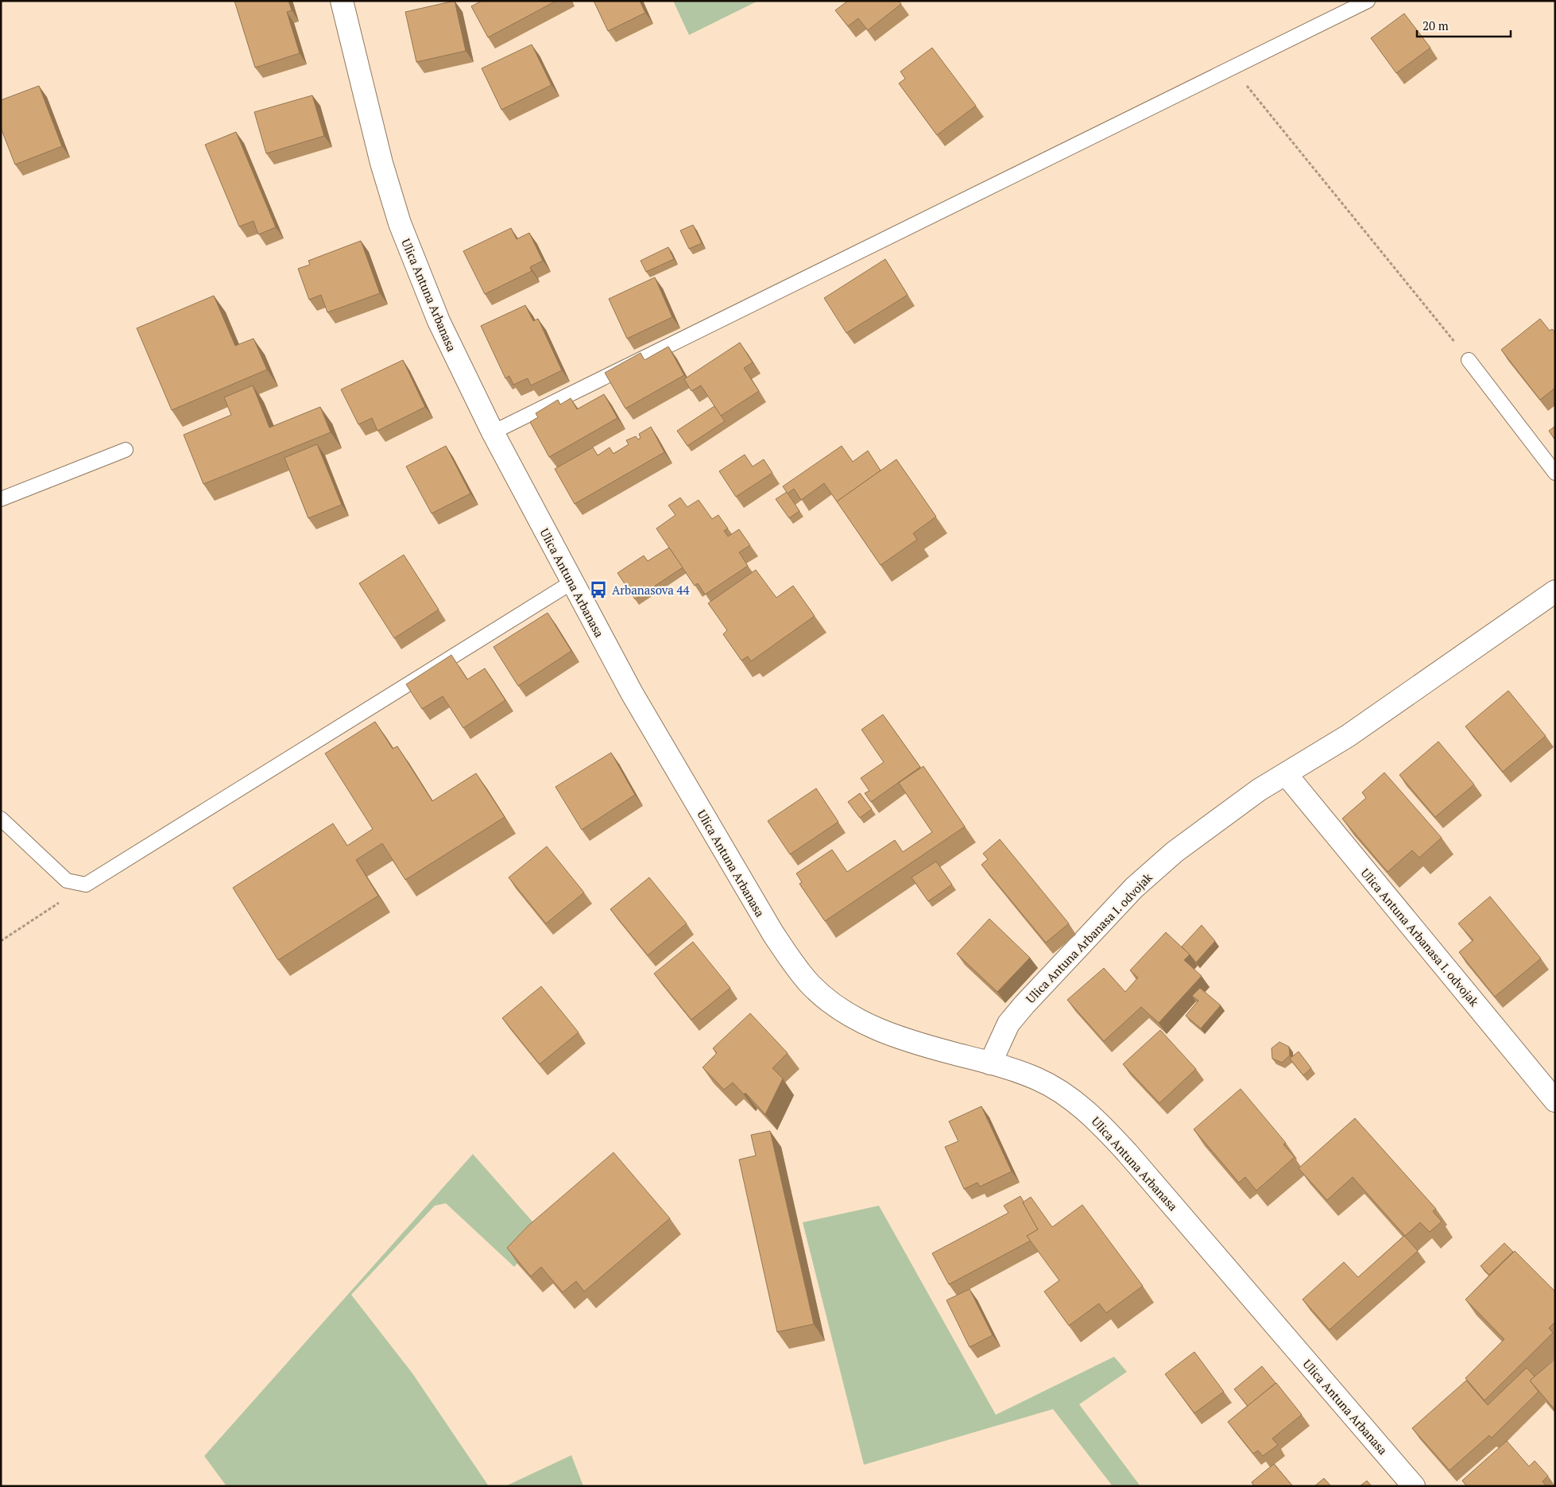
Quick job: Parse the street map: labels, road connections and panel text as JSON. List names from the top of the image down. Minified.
{"streets":{"main road":["Ulica Antuna Arbanasa","Ulica Antuna Arbanasa I. odvojak"]},"crossings":[["Ulica Antuna Arbanasa","Ulica Antuna Arbanasa I. odvojak"]],"places":{"bus stop":["Arbanasova 44"]},"scale_bar":"20 m"}
